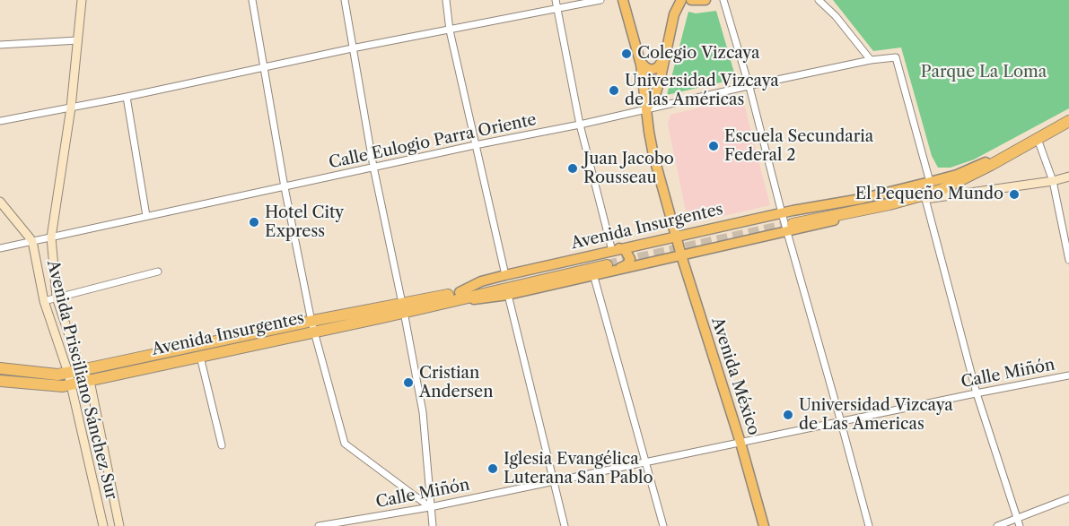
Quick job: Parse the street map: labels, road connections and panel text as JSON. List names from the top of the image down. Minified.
{"streets":{"highway":["Avenida Insurgentes"],"main road":["Avenida México","Avenida Prisciliano Sánchez Sur"],"street":["Calle Eulogio Parra Oriente","Calle Miñón"]},"crossings":[["Calle Eulogio Parra Oriente","Avenida México"],["Calle Eulogio Parra Oriente","Avenida Prisciliano Sánchez Sur"],["Avenida Insurgentes","Avenida México"],["Avenida Insurgentes","Avenida Prisciliano Sánchez Sur"],["Calle Miñón","Avenida México"]],"parks":["Parque La Loma"],"places":["Colegio Vizcaya","Universidad Vizcaya de las Américas","Escuela Secundaria Federal 2","Juan Jacobo Rousseau","El Pequeño Mundo","Hotel City Express","Cristian Andersen","Universidad Vizcaya de Las Americas","Iglesia Evangélica Luterana San Pablo"]}
